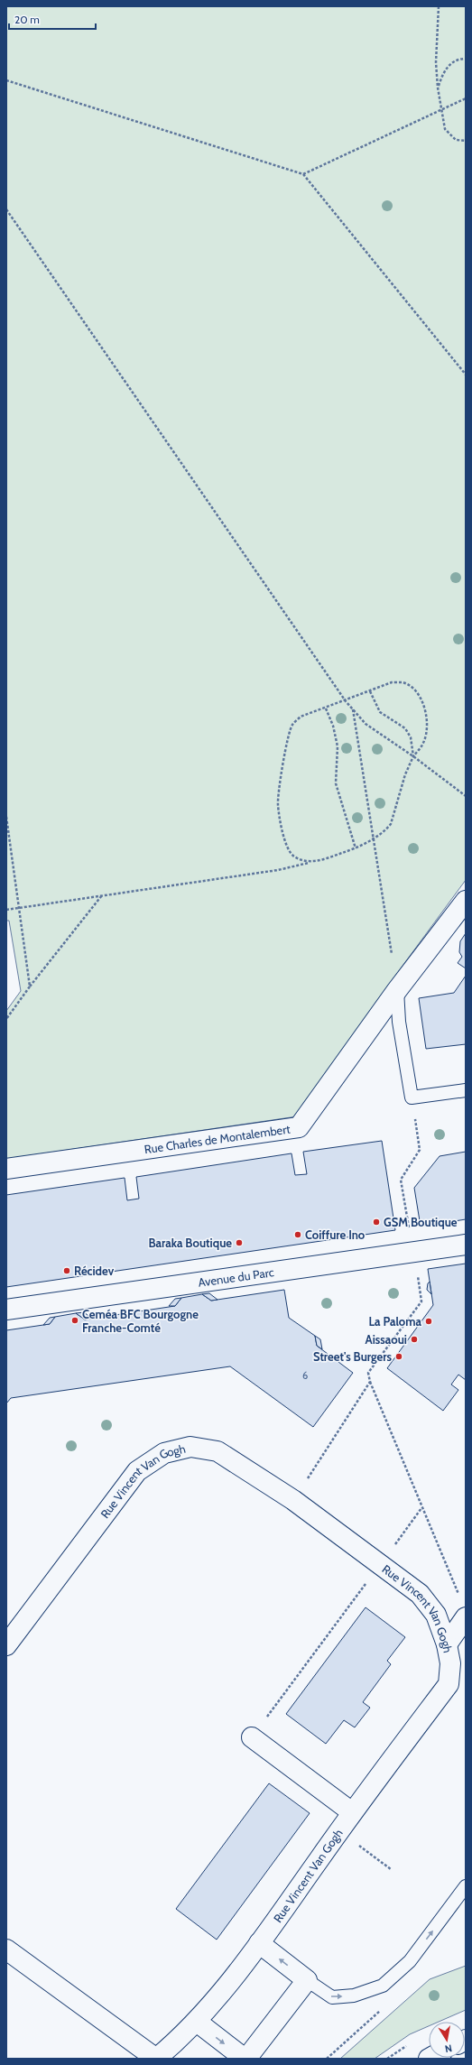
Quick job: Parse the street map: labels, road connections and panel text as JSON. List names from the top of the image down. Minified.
{"streets":{"street":["Rue Charles de Montalembert","Avenue du Parc","Rue Vincent Van Gogh"]},"places":["GSM Boutique","Coiffure Ino","Baraka Boutique","Récidev","Ceméa BFC Bourgogne Franche-Comté","La Paloma","Aissaoui","Street's Burgers"],"house_numbers":["6"],"scale_bar":"20 m","north":"bottom"}
